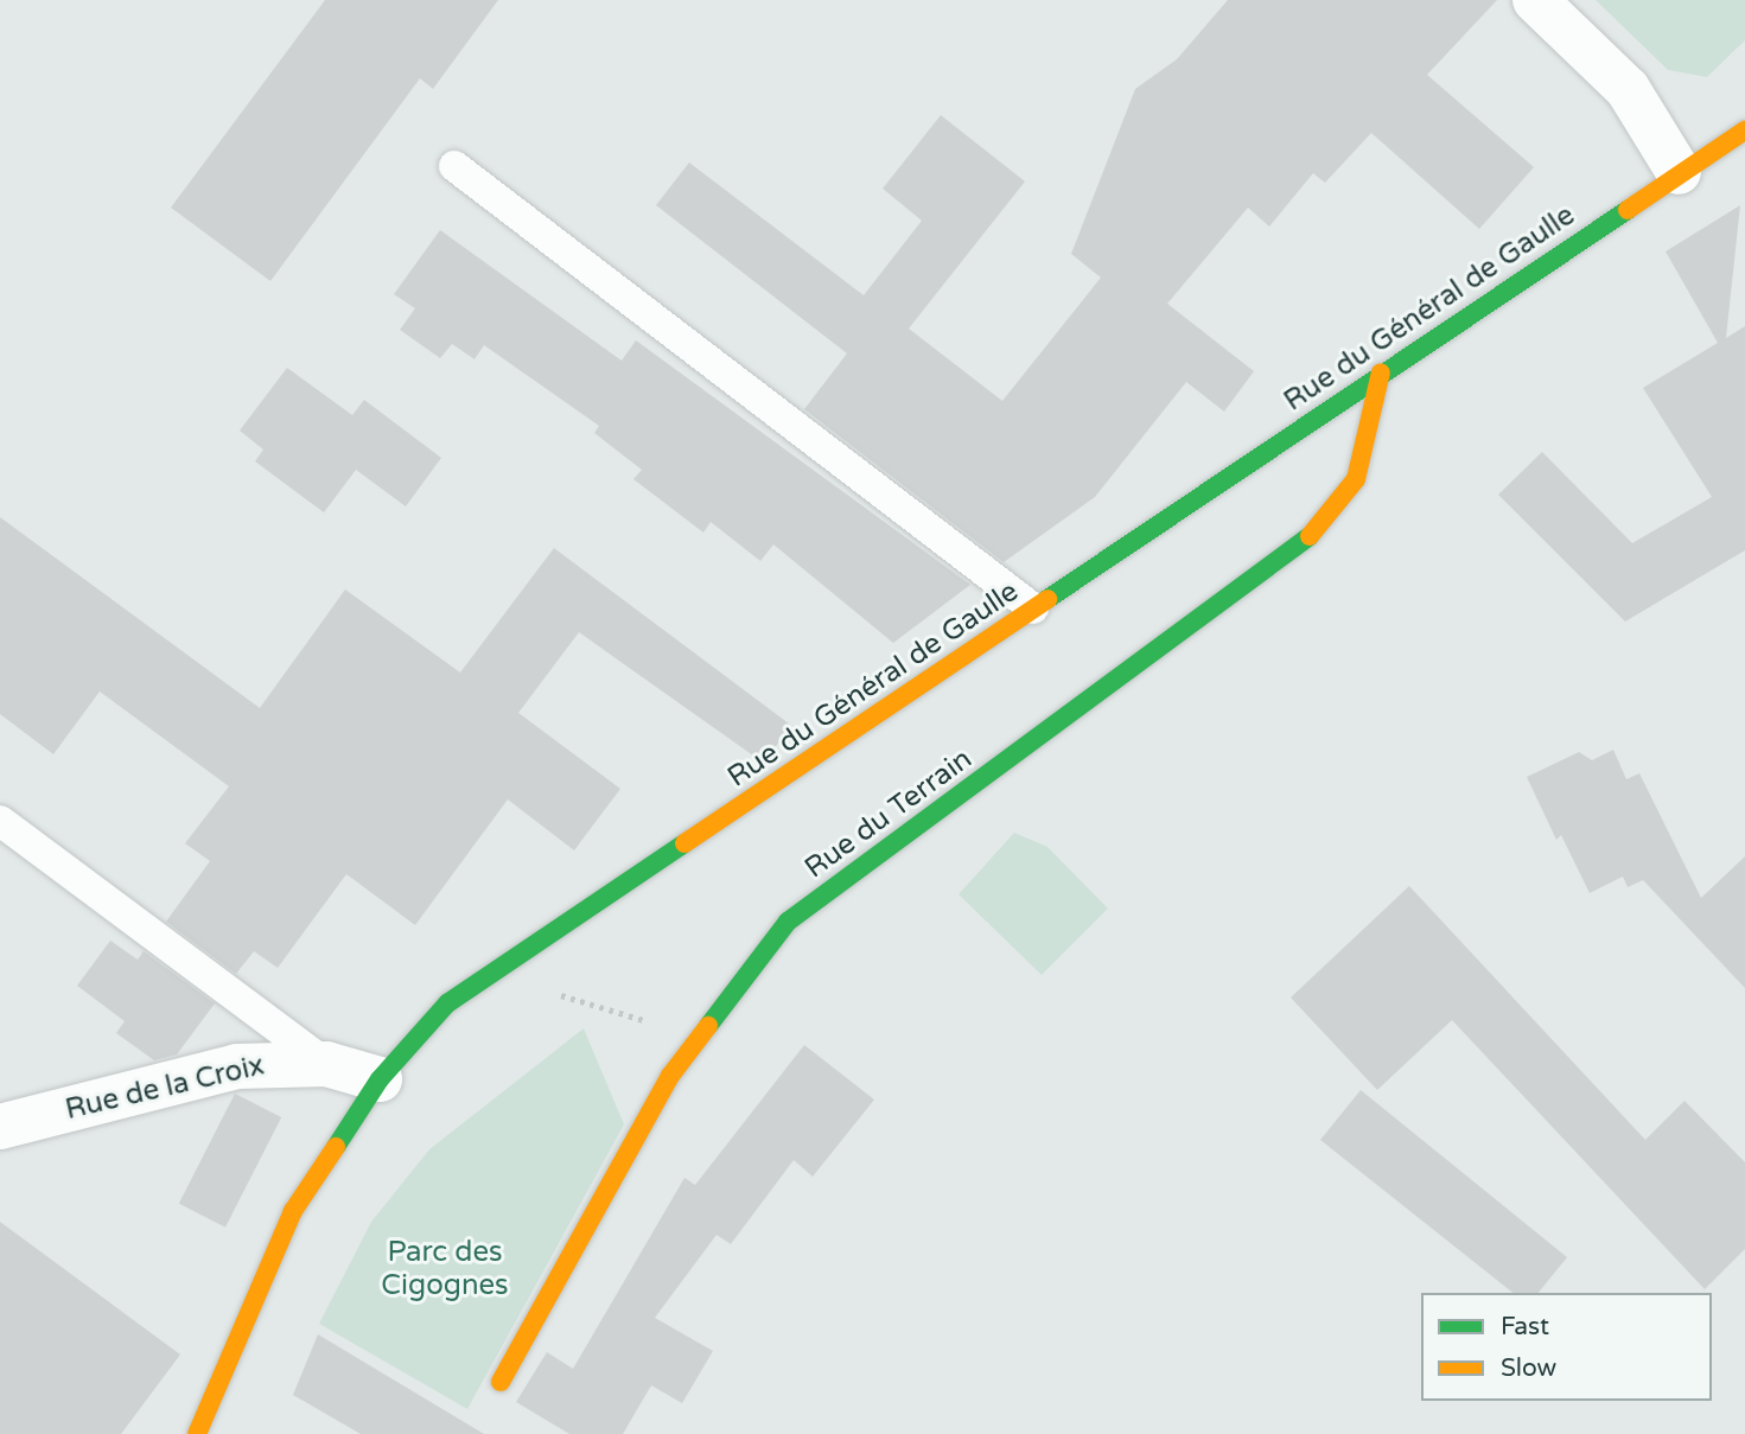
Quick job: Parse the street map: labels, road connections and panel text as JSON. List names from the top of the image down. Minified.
{"streets":{"main road":["Rue du Général de Gaulle","Rue du Terrain"],"street":["Rue de la Croix"]},"crossings":[["Rue du Général de Gaulle","Rue du Terrain"],["Rue du Général de Gaulle","Rue de la Croix"]],"parks":["Parc des Cigognes"],"legend":["Fast","Slow"]}
